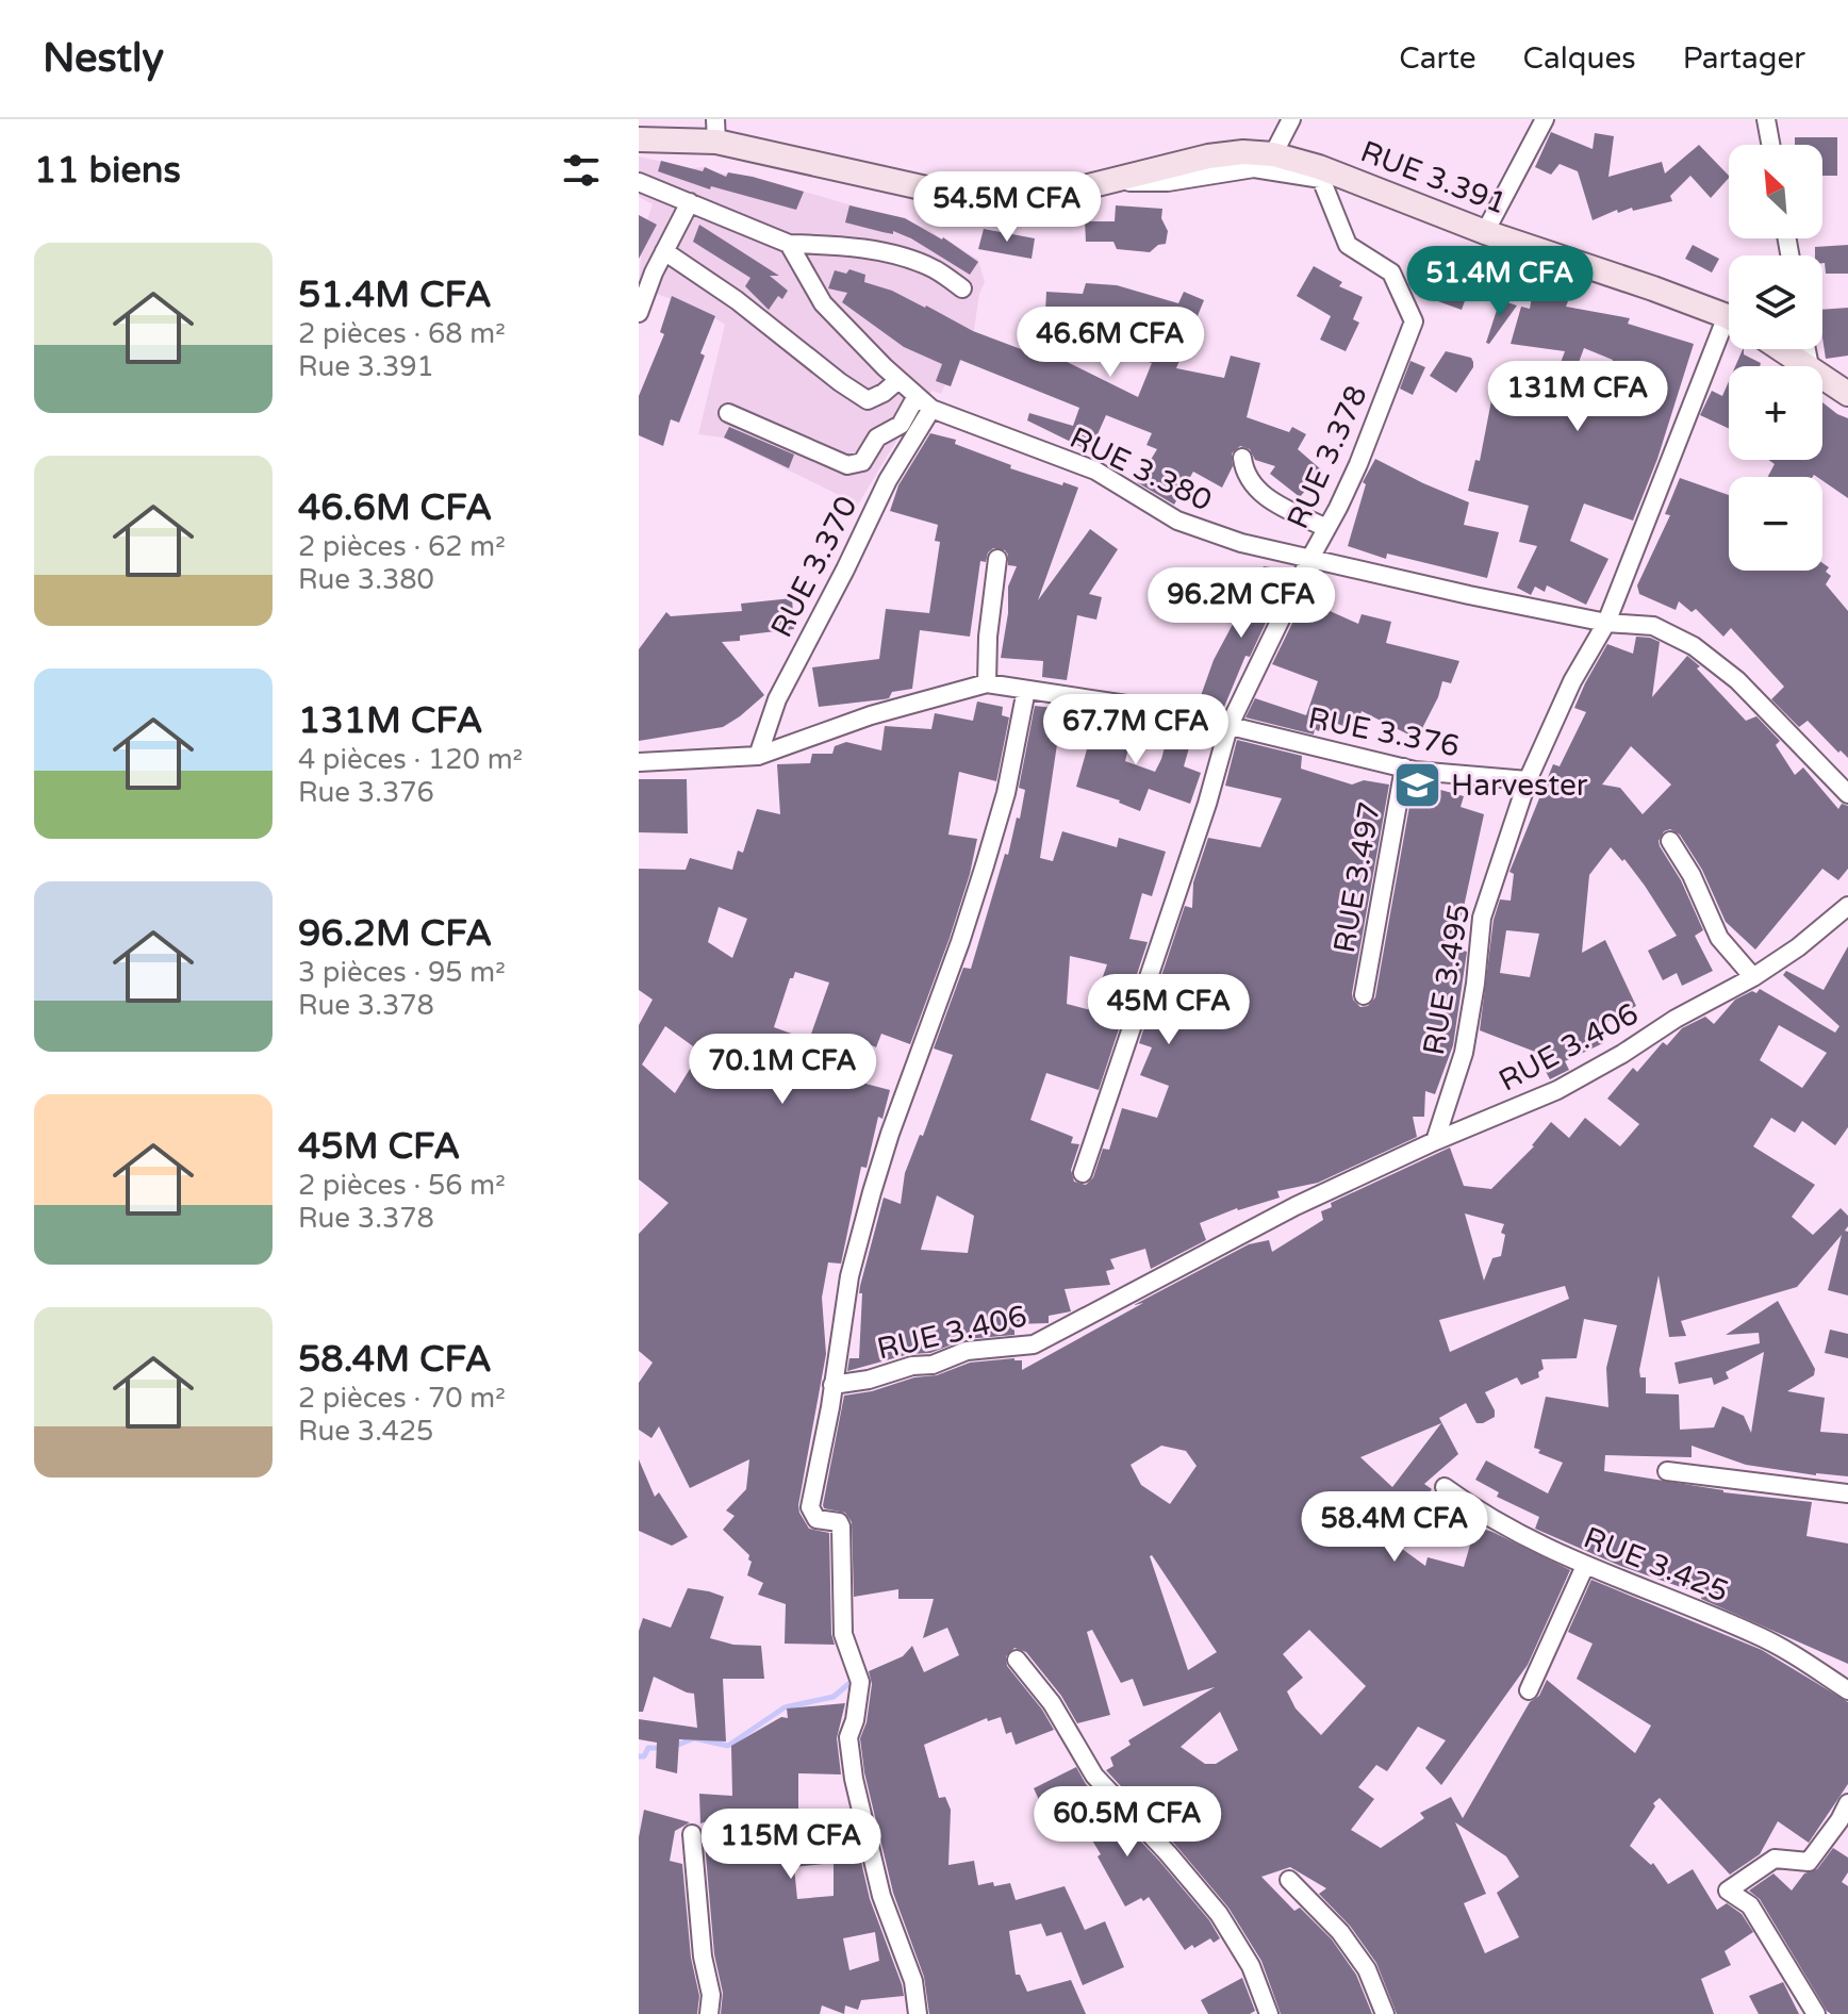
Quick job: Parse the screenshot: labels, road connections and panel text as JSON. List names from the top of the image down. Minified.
{"streets":{"main road":["RUE 3.391"],"street":["RUE 3.378","RUE 3.380","RUE 3.370","RUE 3.376","RUE 3.497","RUE 3.495","RUE 3.406","RUE 3.425"]},"crossings":[["RUE 3.391","RUE 3.378"],["RUE 3.378","RUE 3.380"],["RUE 3.378","RUE 3.376"],["RUE 3.380","RUE 3.370"],["RUE 3.370","RUE 3.376"],["RUE 3.376","RUE 3.497"],["RUE 3.376","RUE 3.495"],["RUE 3.376","RUE 3.406"],["RUE 3.495","RUE 3.406"]],"places":{"school or university":["Harvester"]},"north":"top left","page":{"header":"Nestly","nav":["Carte","Calques","Partager"],"heading":"11 biens","map_buttons":["+","−"],"price":["54.5M CFA","51.4M CFA","46.6M CFA","131M CFA","96.2M CFA","67.7M CFA","45M CFA","70.1M CFA","58.4M CFA","60.5M CFA","115M CFA"],"list":[{"name":"51.4M CFA","note":"2 pièces · 68 m² · Rue 3.391"},{"name":"46.6M CFA","note":"2 pièces · 62 m² · Rue 3.380"},{"name":"131M CFA","note":"4 pièces · 120 m² · Rue 3.376"},{"name":"96.2M CFA","note":"3 pièces · 95 m² · Rue 3.378"},{"name":"45M CFA","note":"2 pièces · 56 m² · Rue 3.378"},{"name":"58.4M CFA","note":"2 pièces · 70 m² · Rue 3.425"}]}}
